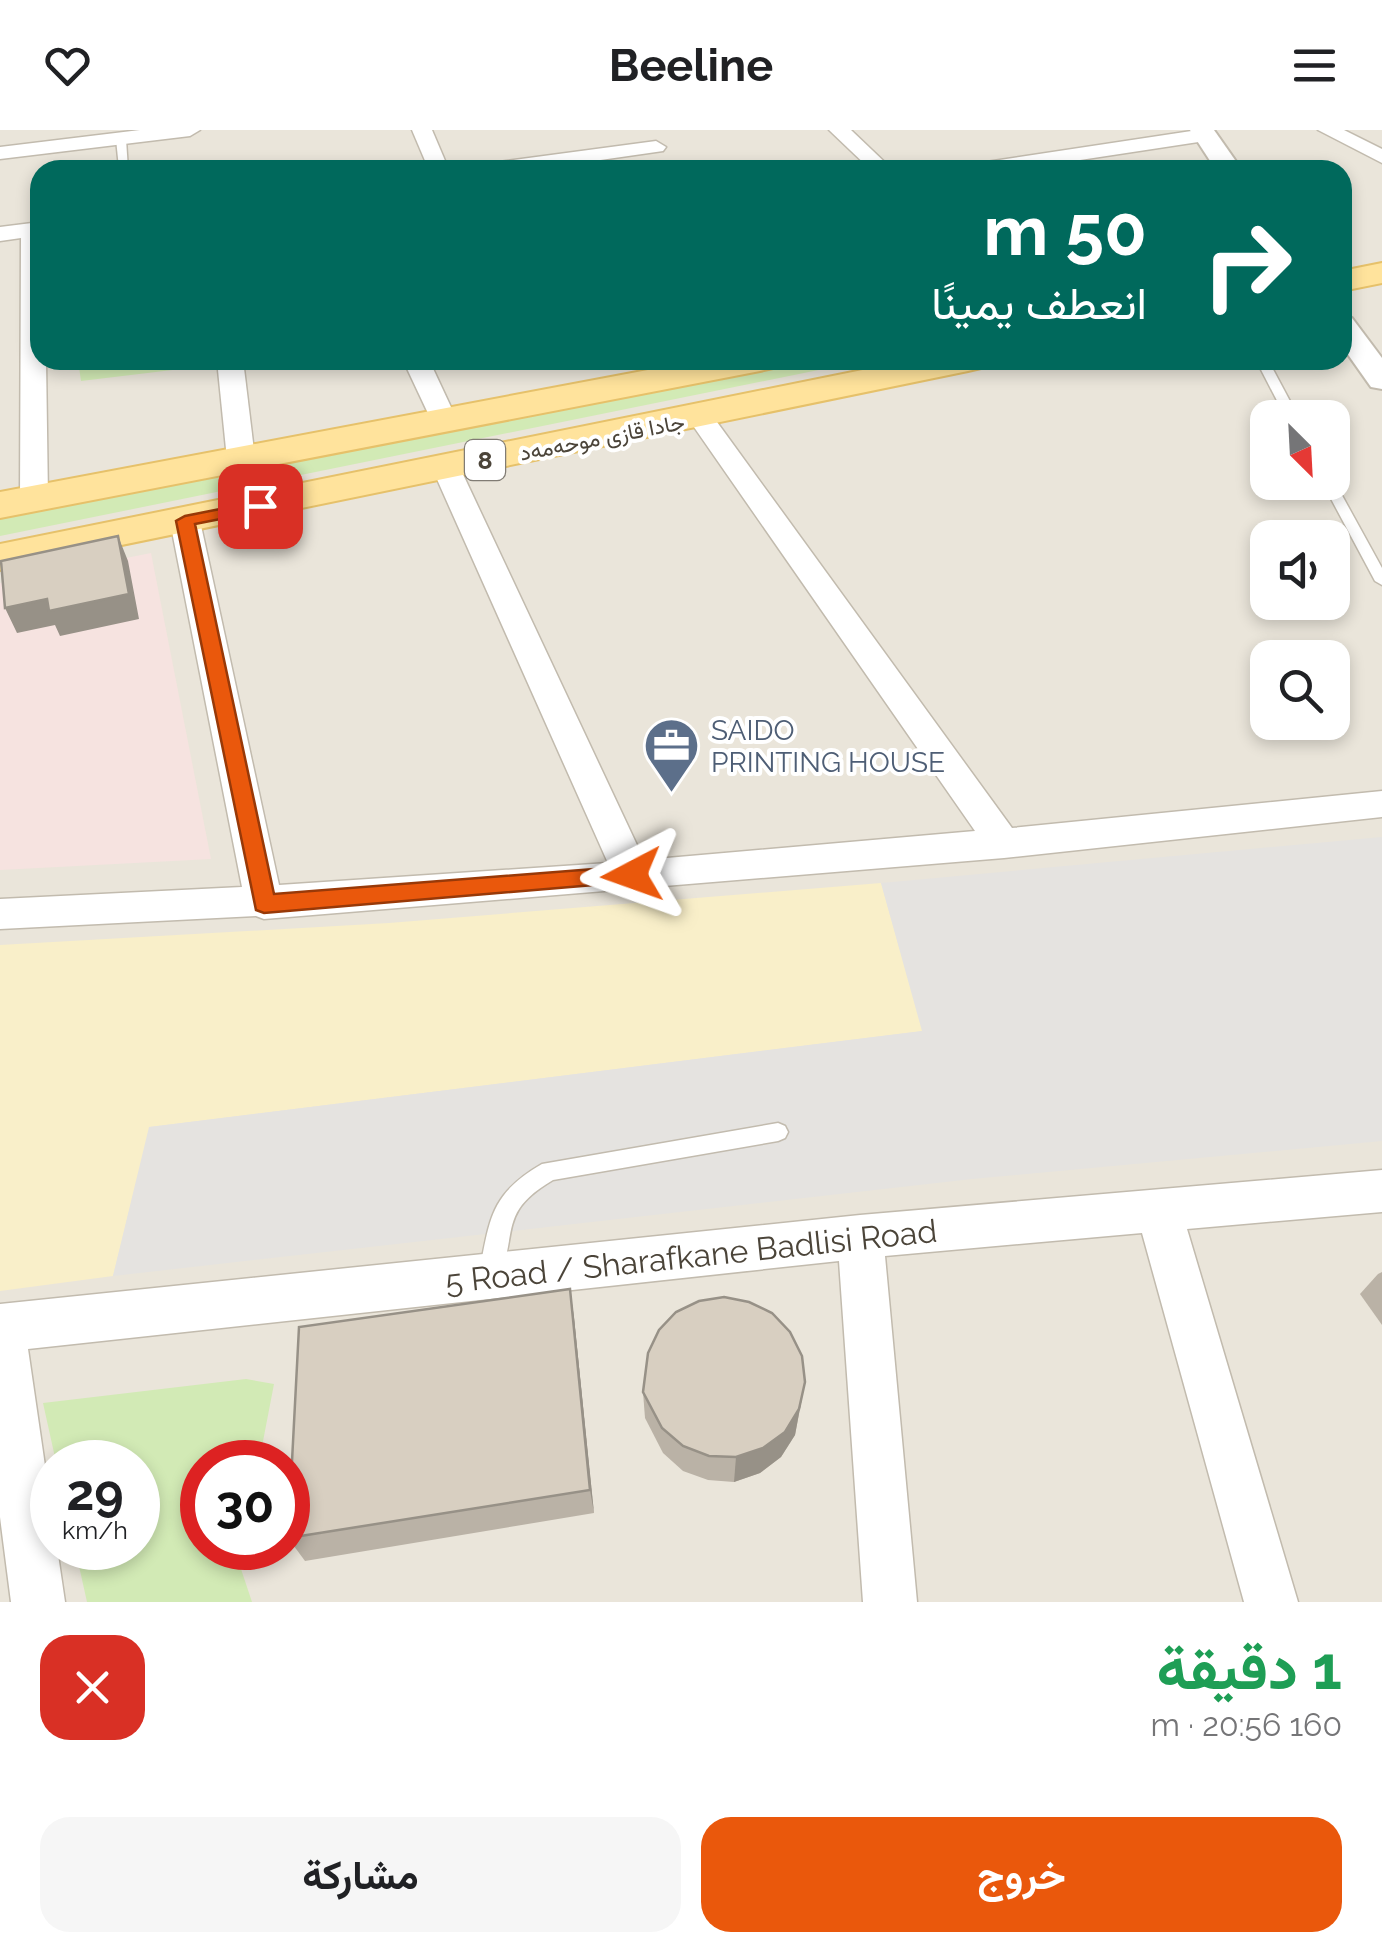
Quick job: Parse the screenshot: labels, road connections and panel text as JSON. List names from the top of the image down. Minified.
{"streets":{"main road":["جادا قازی موحەمەد","8"],"street":["5 Road / Sharafkane Badlisi Road"]},"places":{"office":["SAIDO PRINTING HOUSE"]},"north":"bottom right","page":{"header":"Beeline","turn":["50 m","انعطف يمينًا"],"speed":"29 km/h","limit":"30","heading":["1 دقيقة","160 m · 20:56"],"buttons":["خروج","مشاركة"]}}
